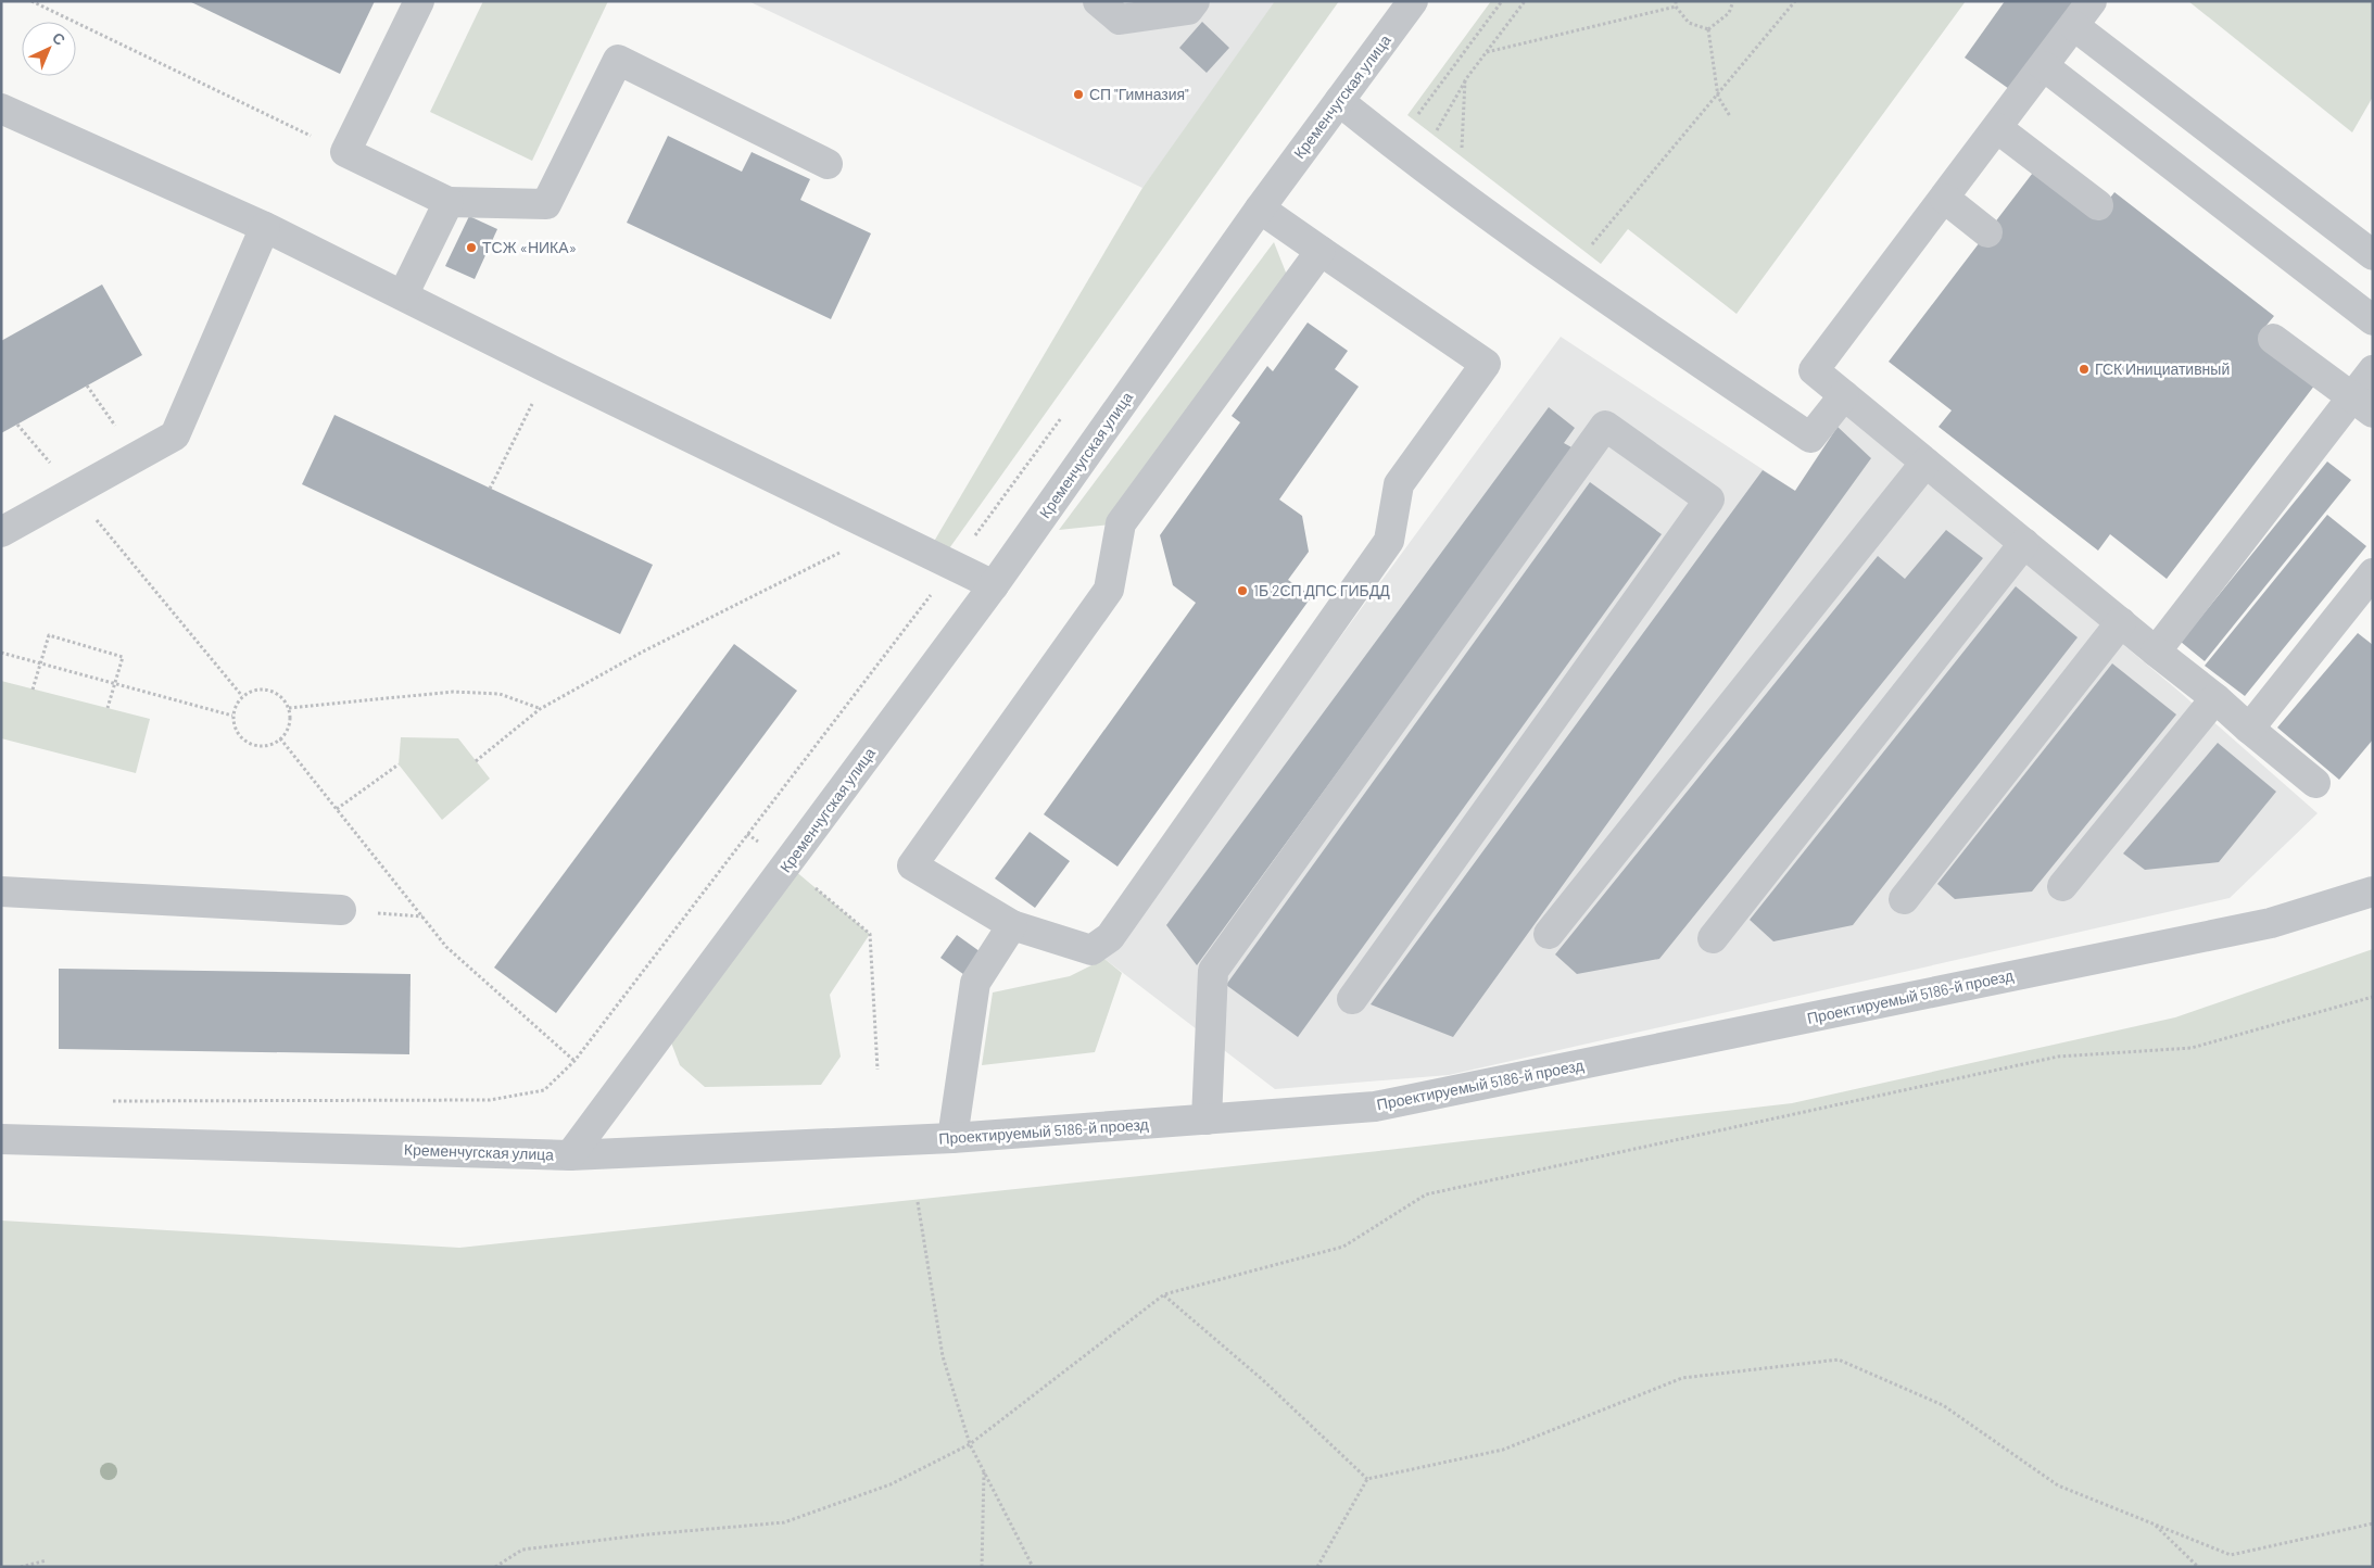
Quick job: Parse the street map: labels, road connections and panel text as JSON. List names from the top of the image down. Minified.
{"streets":{"street":["Кременчугская улица","Проектируемый 5186-й проезд"]},"crossings":[["Кременчугская улица","Проектируемый 5186-й проезд"]],"places":["СП \"Гимназия\"","ТСЖ «НИКА»","ГСК Инициативный","1Б 2СП ДПС ГИБДД"],"north":"top right"}
